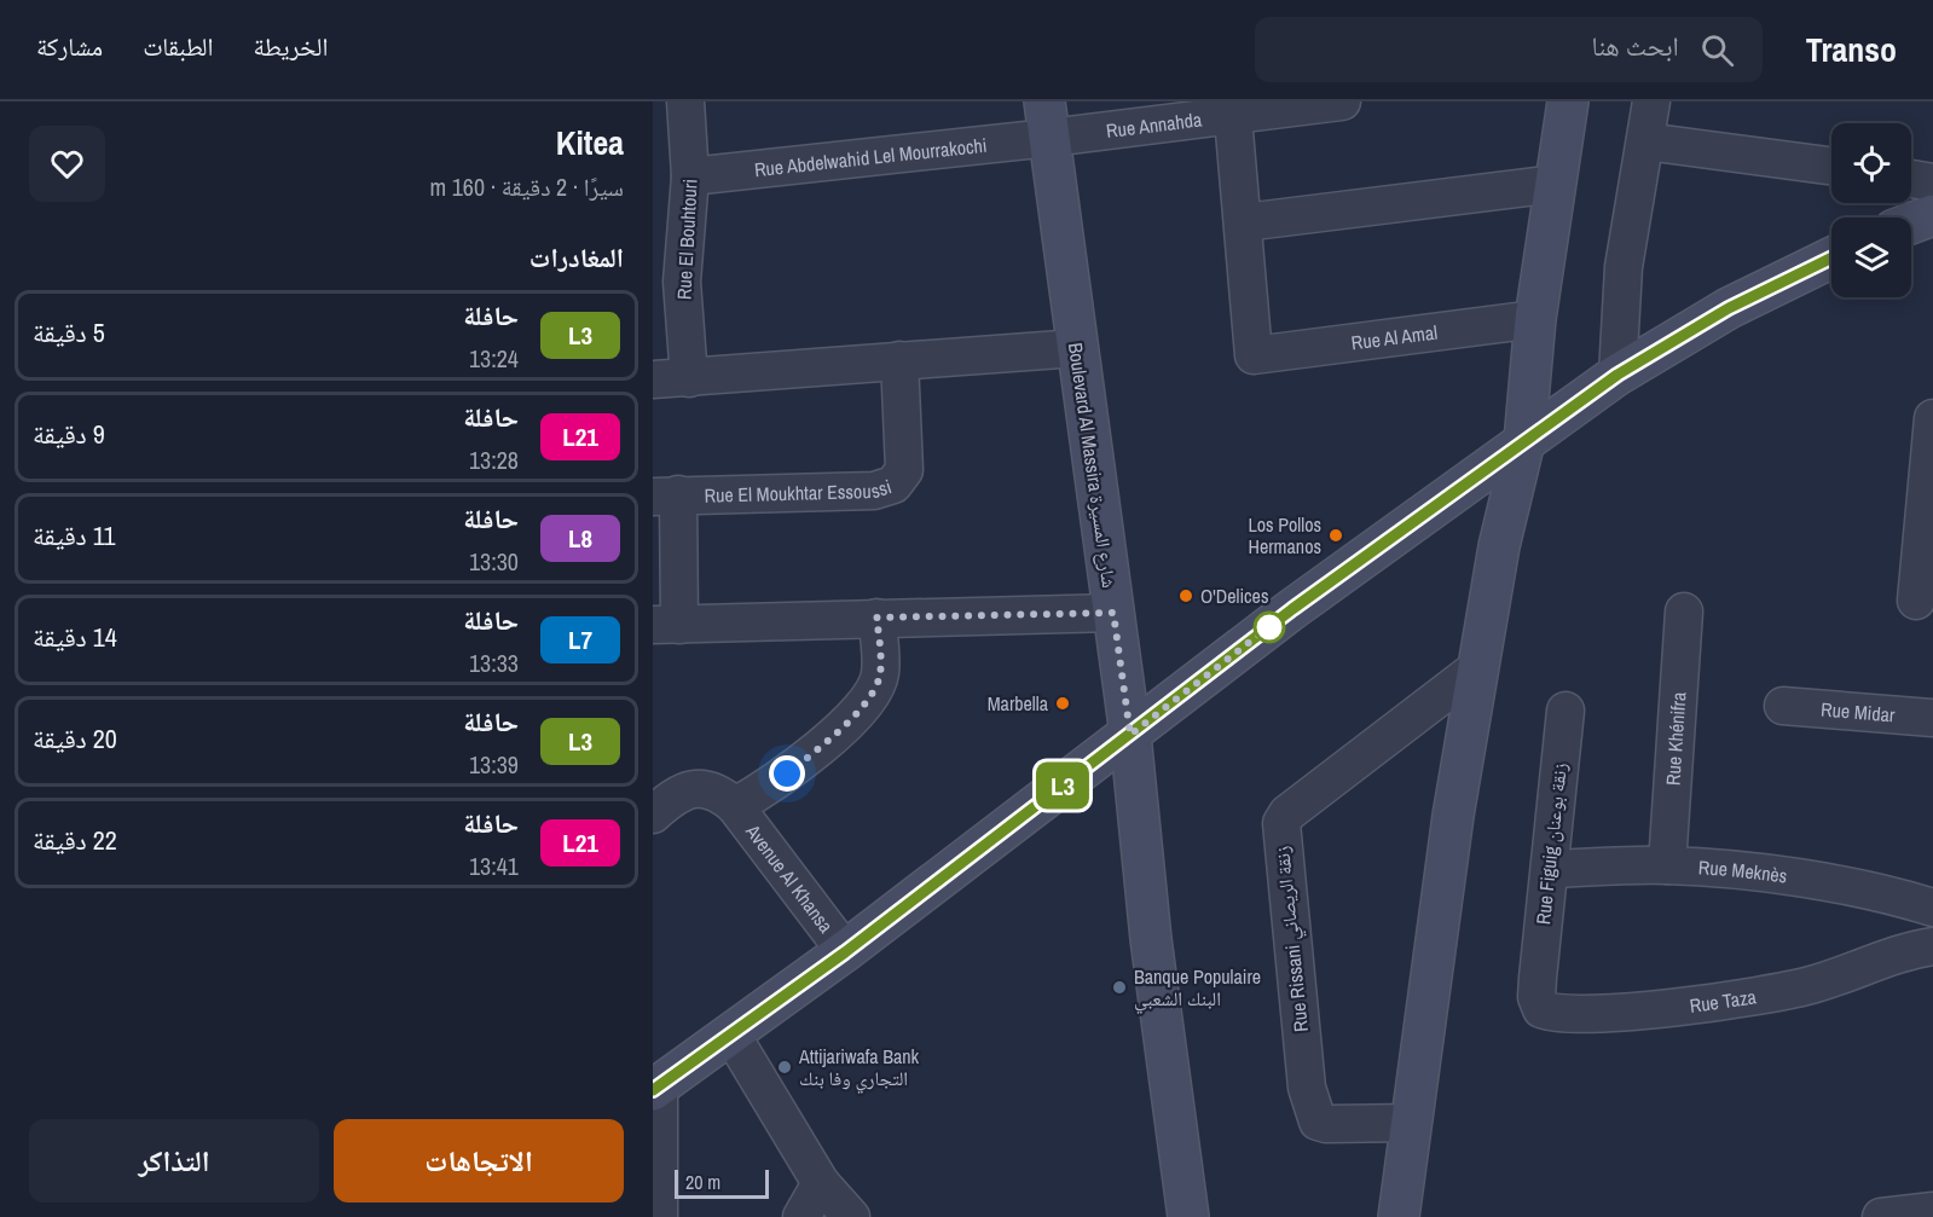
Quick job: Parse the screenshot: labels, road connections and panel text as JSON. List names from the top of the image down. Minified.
{"streets":{"main road":["Boulevard Al Massira شارع المسيرة"],"street":["Rue Annahda","Rue Abdelwahid Lel Mourrakochi","Rue El Bouhtouri","Rue Al Amal","Rue El Moukhtar Essoussi","Rue Midar","Rue Khénifra","Rue Figuig زنقة بوعنان","Rue Meknès","Avenue Al Khansa","Rue Rissani زنقة الريصاني","Rue Taza"]},"crossings":[["Rue Annahda","Rue Abdelwahid Lel Mourrakochi"],["Rue Annahda","Boulevard Al Massira شارع المسيرة"],["Rue Abdelwahid Lel Mourrakochi","Rue El Bouhtouri"],["Rue Abdelwahid Lel Mourrakochi","Boulevard Al Massira شارع المسيرة"],["Rue Khénifra","Rue Meknès"],["Rue Figuig زنقة بوعنان","Rue Meknès"],["Rue Figuig زنقة بوعنان","Rue Taza"]],"places":["Los Pollos Hermanos","O'Delices","Marbella","Banque Populaire البنك الشعبي","Attijariwafa Bank التجاري وفا بنك"],"lines":["bus line L3"],"scale_bar":"20 m","page":{"header":"Transo","search":"ابحث هنا","nav":["الخريطة","الطبقات","مشاركة"],"on_map":"L3","heading":[["Kitea","سيرًا · 2 دقيقة · 160 m"],"المغادرات"],"list":[{"mark":"L3","name":"حافلة","note":"13:24","value":"5 دقيقة"},{"mark":"L21","name":"حافلة","note":"13:28","value":"9 دقيقة"},{"mark":"L8","name":"حافلة","note":"13:30","value":"11 دقيقة"},{"mark":"L7","name":"حافلة","note":"13:33","value":"14 دقيقة"},{"mark":"L3","name":"حافلة","note":"13:39","value":"20 دقيقة"},{"mark":"L21","name":"حافلة","note":"13:41","value":"22 دقيقة"}],"buttons":["الاتجاهات","التذاكر"],"scale":"20 m"}}
